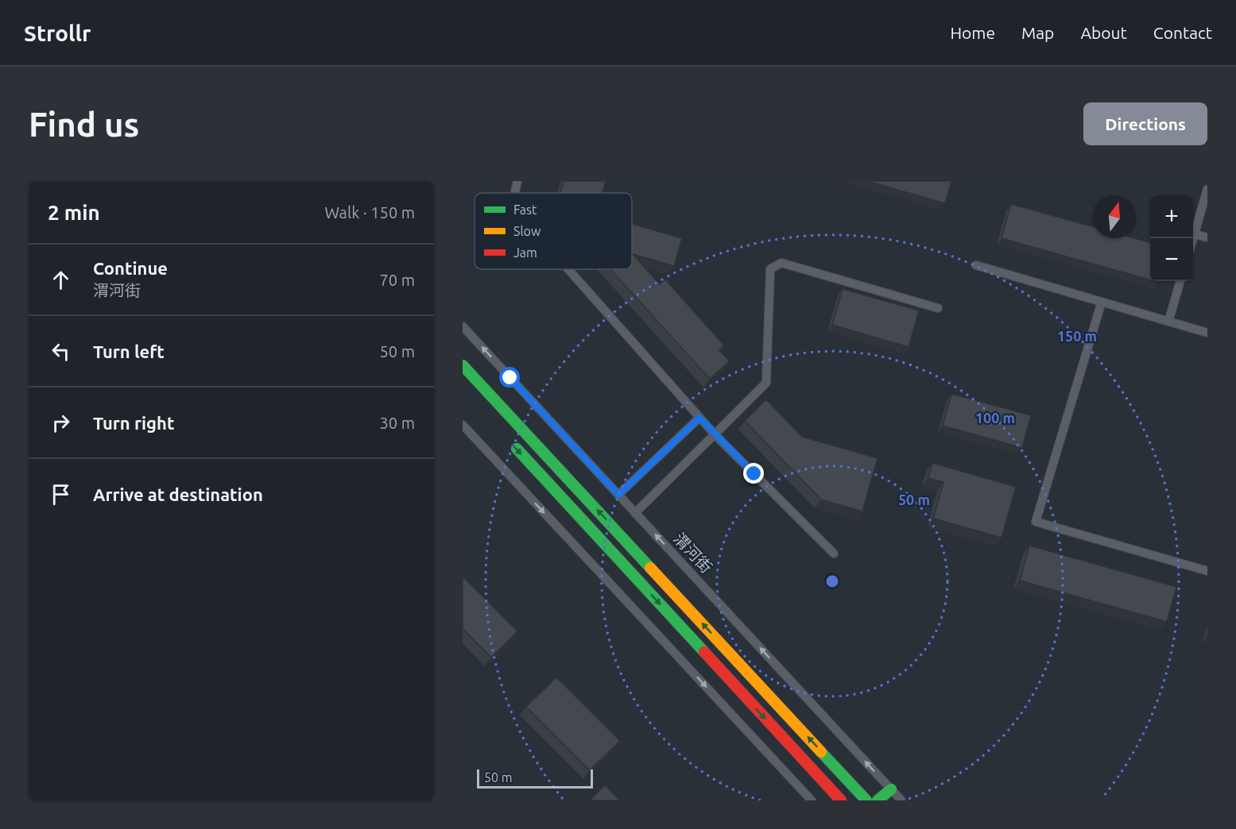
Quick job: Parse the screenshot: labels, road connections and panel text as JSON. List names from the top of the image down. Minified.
{"streets":{"lane":["渭河街"]},"legend":["Fast","Slow","Jam"],"scale_bar":"50 m","north":"top","page":{"header":"Strollr","nav":["Home","Map","About","Contact"],"buttons":"Directions","title":"Find us","heading":["2 min","Walk · 150 m"],"map_buttons":["+","−"],"list":[["Continue","渭河街","70 m"],["Turn left","50 m"],["Turn right","30 m"],"Arrive at destination"],"scale":"50 m"},"rings":["150 m","100 m","50 m"]}
